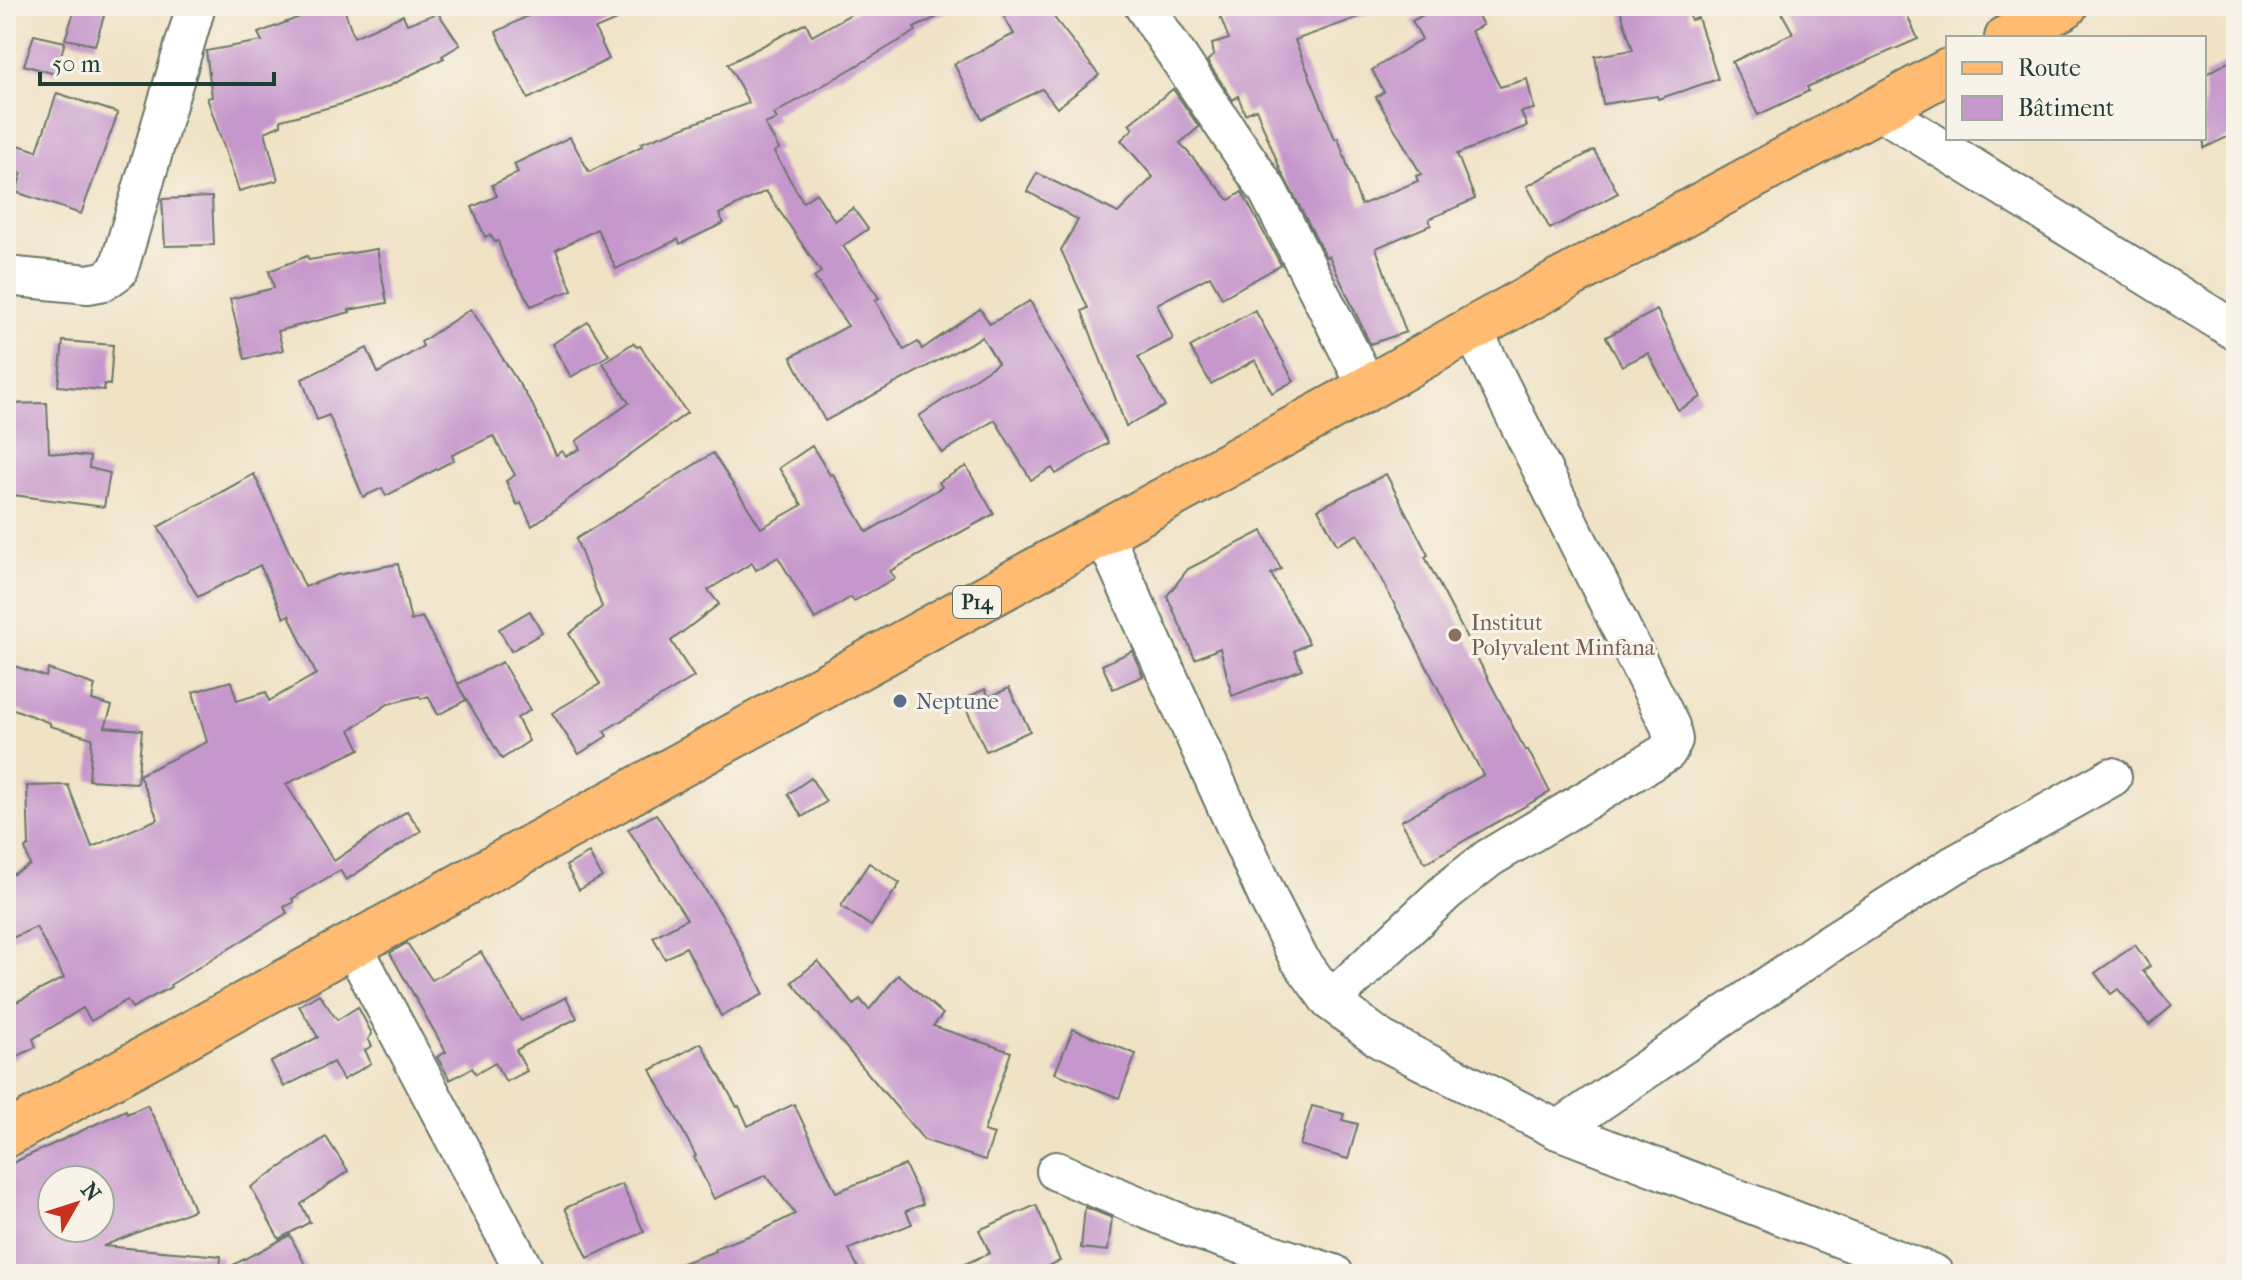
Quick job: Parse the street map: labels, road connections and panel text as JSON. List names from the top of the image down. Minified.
{"streets":{"main road":["P14"]},"places":["Institut Polyvalent Minfana","Neptune"],"legend":["Route","Bâtiment"],"scale_bar":"50 m","north":"top right"}
